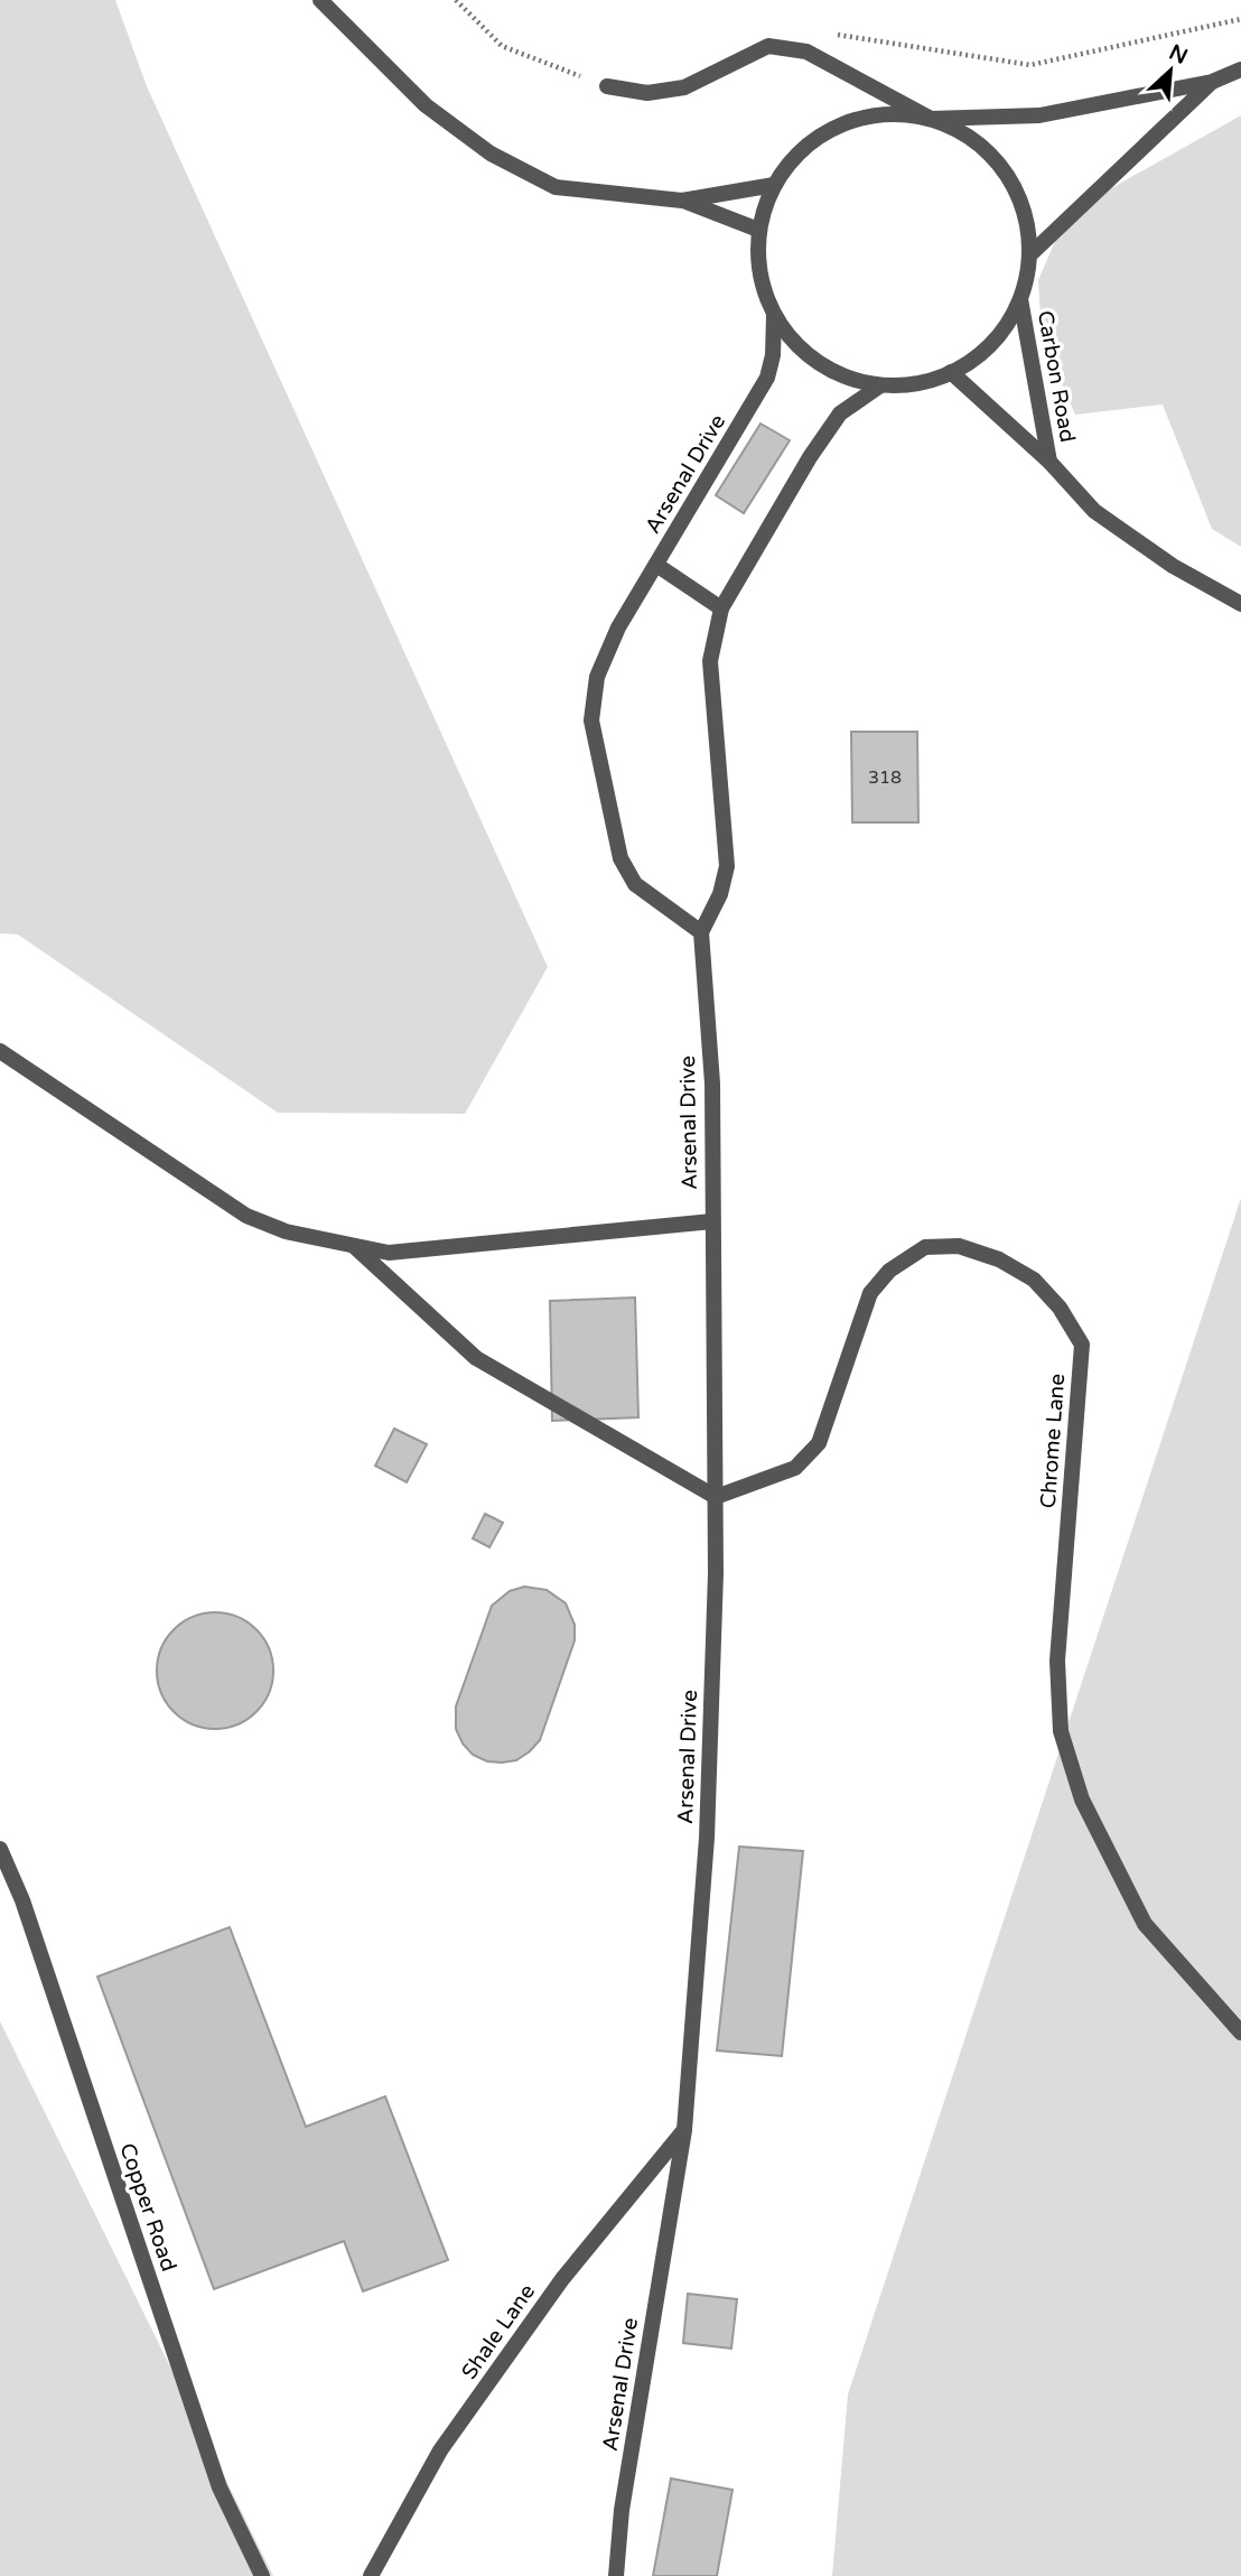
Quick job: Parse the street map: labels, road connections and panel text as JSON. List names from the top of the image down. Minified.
{"streets":{"lane":["Carbon Road","Arsenal Drive","Chrome Lane","Copper Road","Shale Lane"]},"crossings":[["Carbon Road","Arsenal Drive"],["Arsenal Drive","Chrome Lane"],["Arsenal Drive","Shale Lane"]],"house_numbers":["318"],"north":"top right"}
